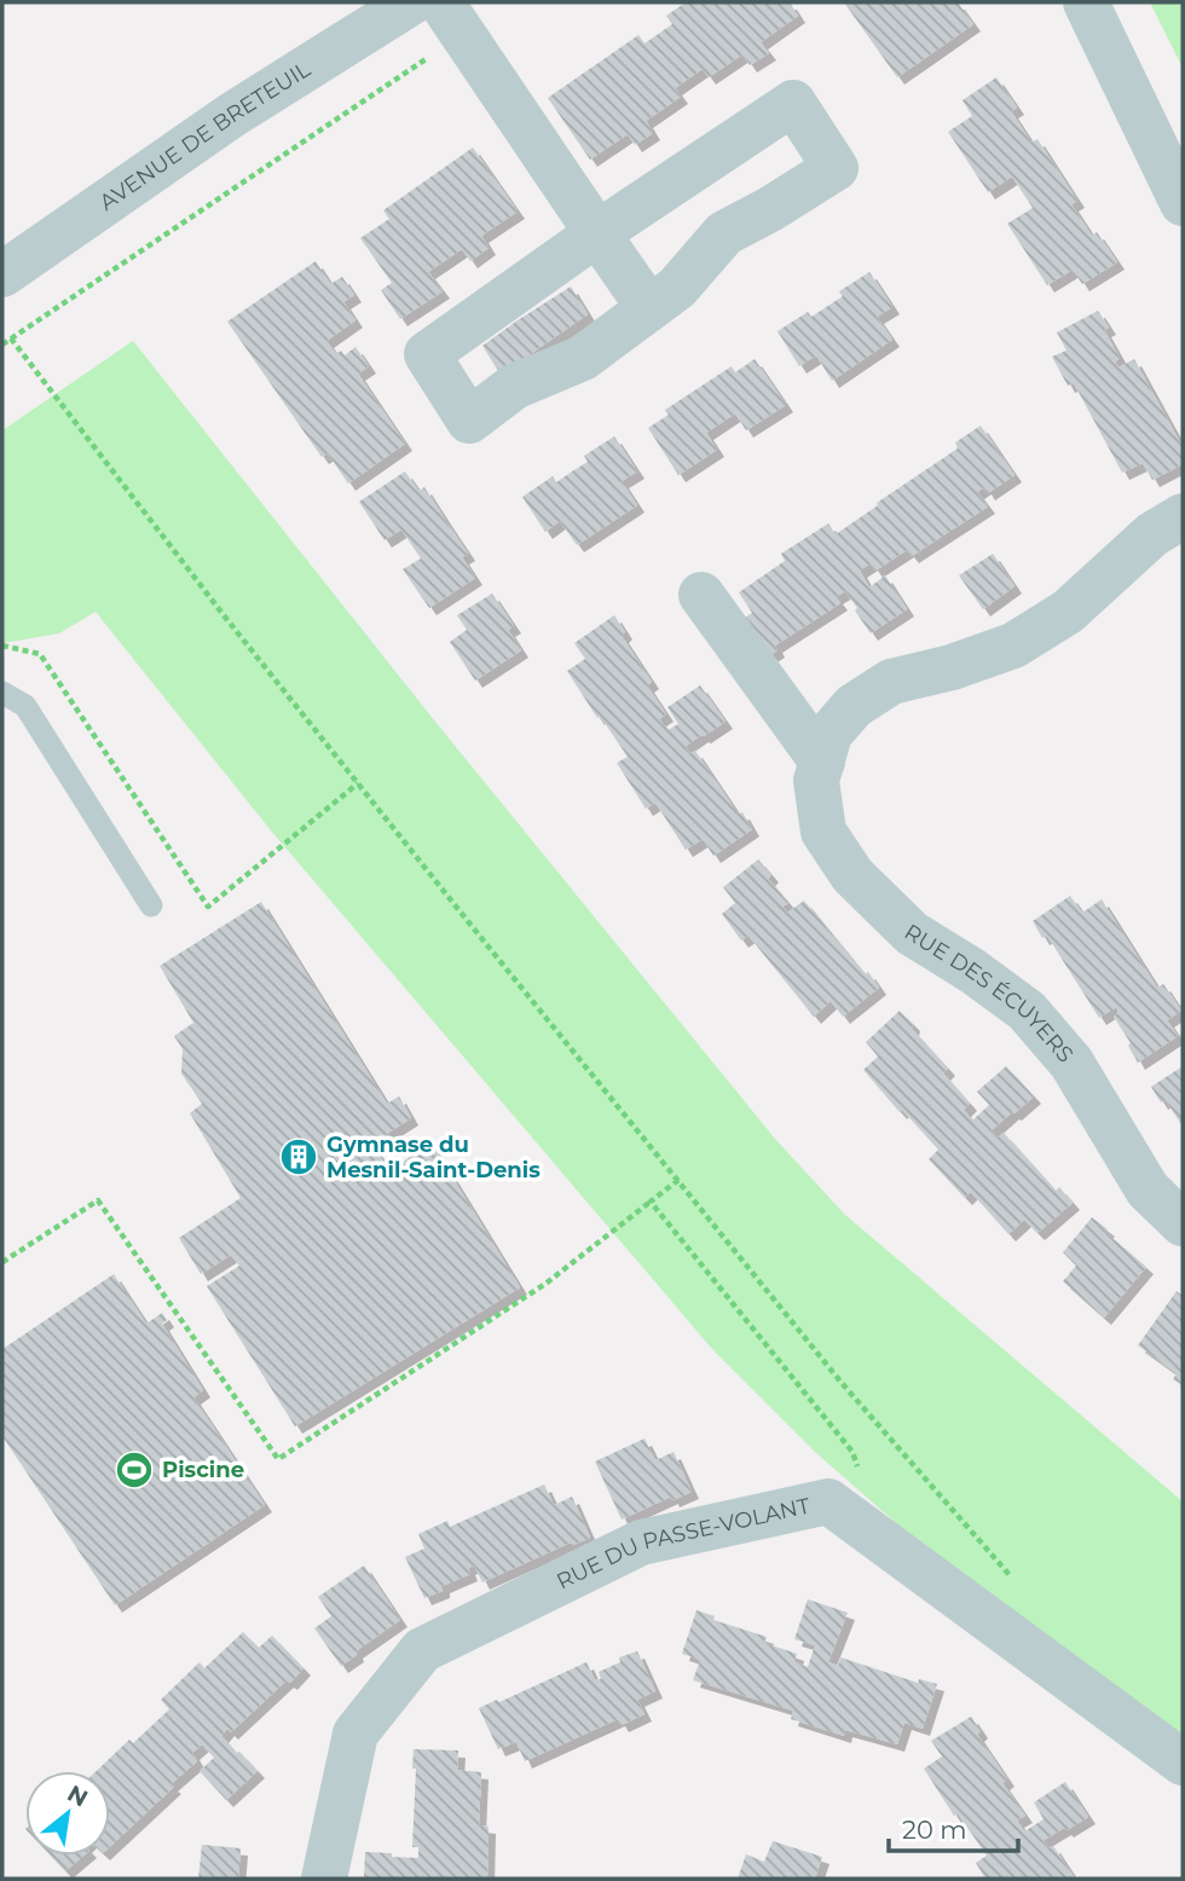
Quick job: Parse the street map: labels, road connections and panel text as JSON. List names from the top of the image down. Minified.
{"streets":{"street":["AVENUE DE BRETEUIL","RUE DES ÉCUYERS","RUE DU PASSE-VOLANT"]},"places":{"building":["Gymnase du Mesnil-Saint-Denis"],"sports":["Piscine"]},"scale_bar":"20 m","north":"top right"}
